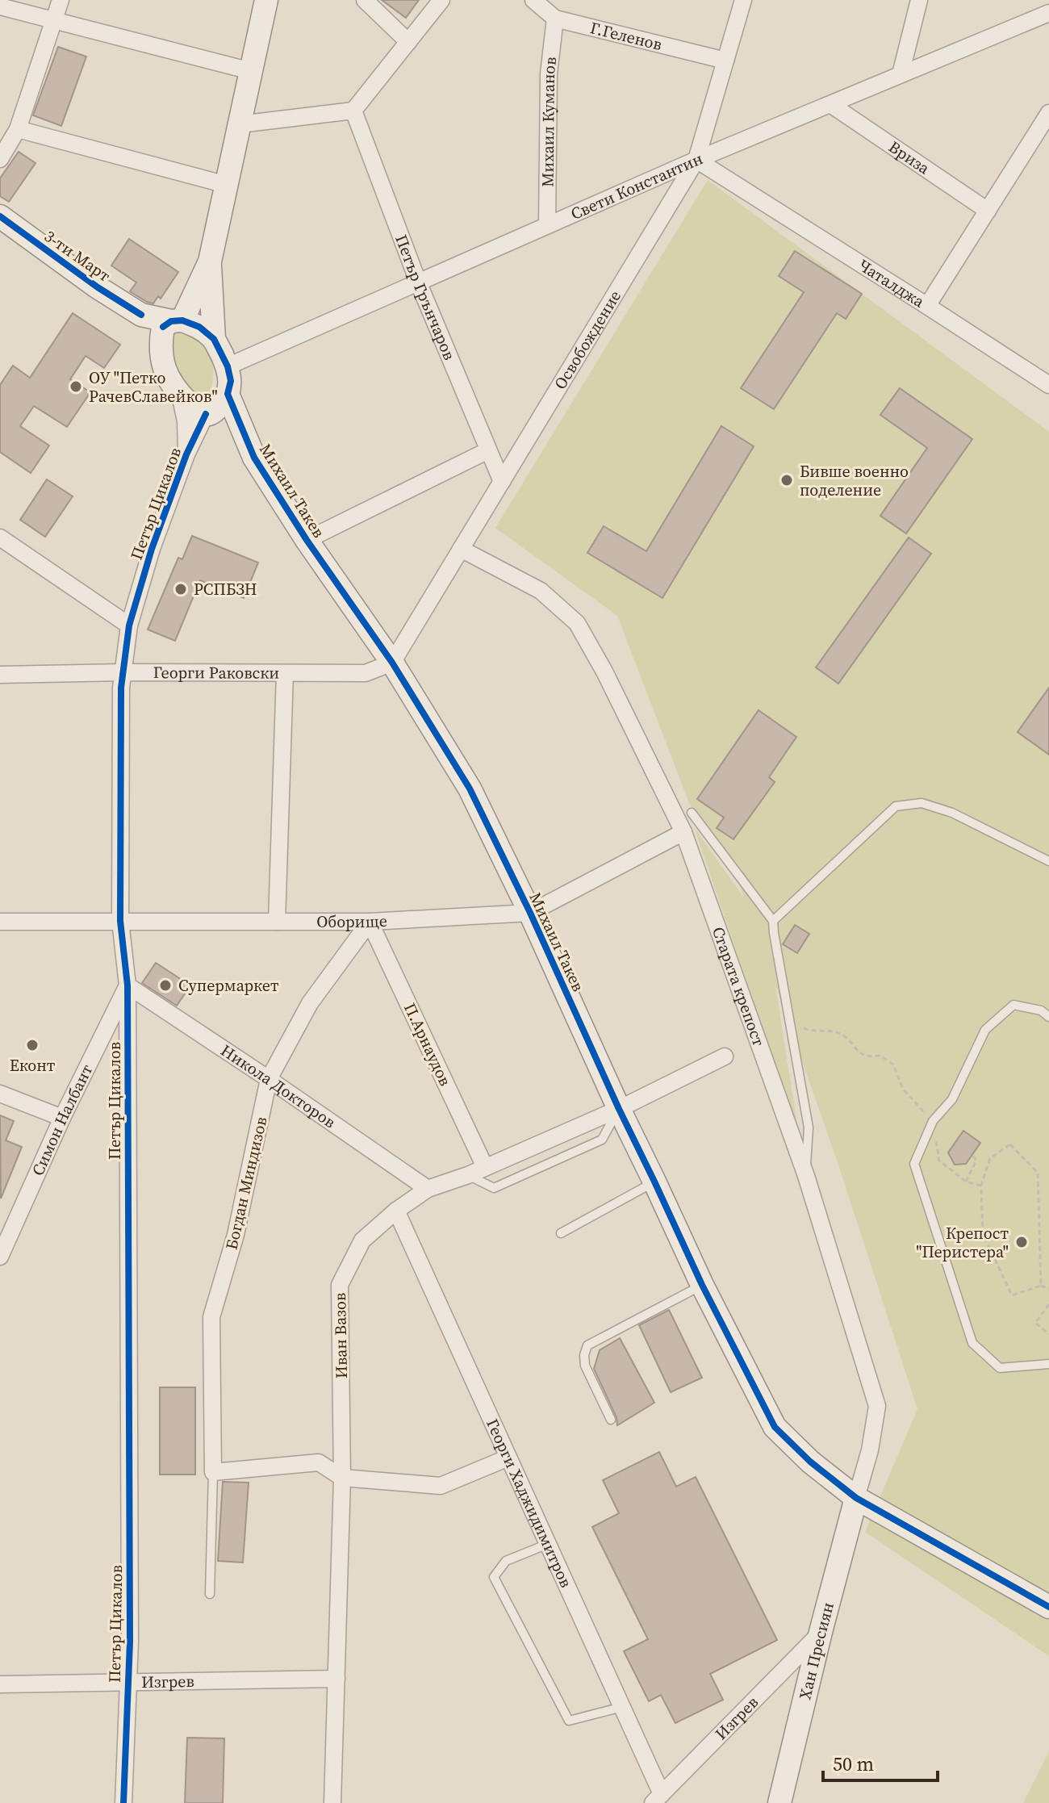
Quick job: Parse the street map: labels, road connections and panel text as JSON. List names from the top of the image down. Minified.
{"streets":{"main road":["3-ти Март","Михаил Такев","Хан Пресиян"],"street":["Г.Геленов","Михаил Куманов","Вриза","Свети Константин","Чаталджа","Петър Грънчаров","Освобождение","Петър Цикалов","Георги Раковски","Оборище","Старата крепост","П.Арнаудов","Никола Докторов","Симон Налбант","Богдан Миндизов","Иван Вазов","Георги Хаджидимитров","Изгрев"]},"crossings":[["Г.Геленов","Михаил Куманов"],["Г.Геленов","Освобождение"],["Михаил Куманов","Свети Константин"],["Вриза","Свети Константин"],["Вриза","Чаталджа"],["Свети Константин","Чаталджа"],["Свети Константин","Петър Грънчаров"],["Свети Константин","Освобождение"],["Свети Константин","Михаил Такев"],["Свети Константин","Петър Цикалов"],["Чаталджа","Освобождение"],["Петър Грънчаров","Освобождение"],["Освобождение","Михаил Такев"],["Освобождение","Георги Раковски"],["Освобождение","Старата крепост"],["Михаил Такев","Петър Цикалов"],["Михаил Такев","Георги Раковски"],["Михаил Такев","Оборище"],["Михаил Такев","Старата крепост"],["Михаил Такев","Иван Вазов"],["Михаил Такев","Хан Пресиян"],["Петър Цикалов","Георги Раковски"],["Петър Цикалов","Оборище"],["Петър Цикалов","Никола Докторов"],["Петър Цикалов","Симон Налбант"],["Петър Цикалов","Изгрев"],["Оборище","Старата крепост"],["Оборище","П.Арнаудов"],["Оборище","Богдан Миндизов"],["Старата крепост","Хан Пресиян"],["П.Арнаудов","Богдан Миндизов"],["П.Арнаудов","Иван Вазов"],["Никола Докторов","Симон Налбант"],["Никола Докторов","Богдан Миндизов"],["Никола Докторов","Иван Вазов"],["Иван Вазов","Георги Хаджидимитров"],["Иван Вазов","Изгрев"],["Георги Хаджидимитров","Изгрев"],["Хан Пресиян","Изгрев"]],"places":["ОУ \"Петко РачевСлавейков\"","Бивше военно поделение","РСПБЗН","Супермаркет","Еконт","Крепост \"Перистера\""],"scale_bar":"50 m"}
